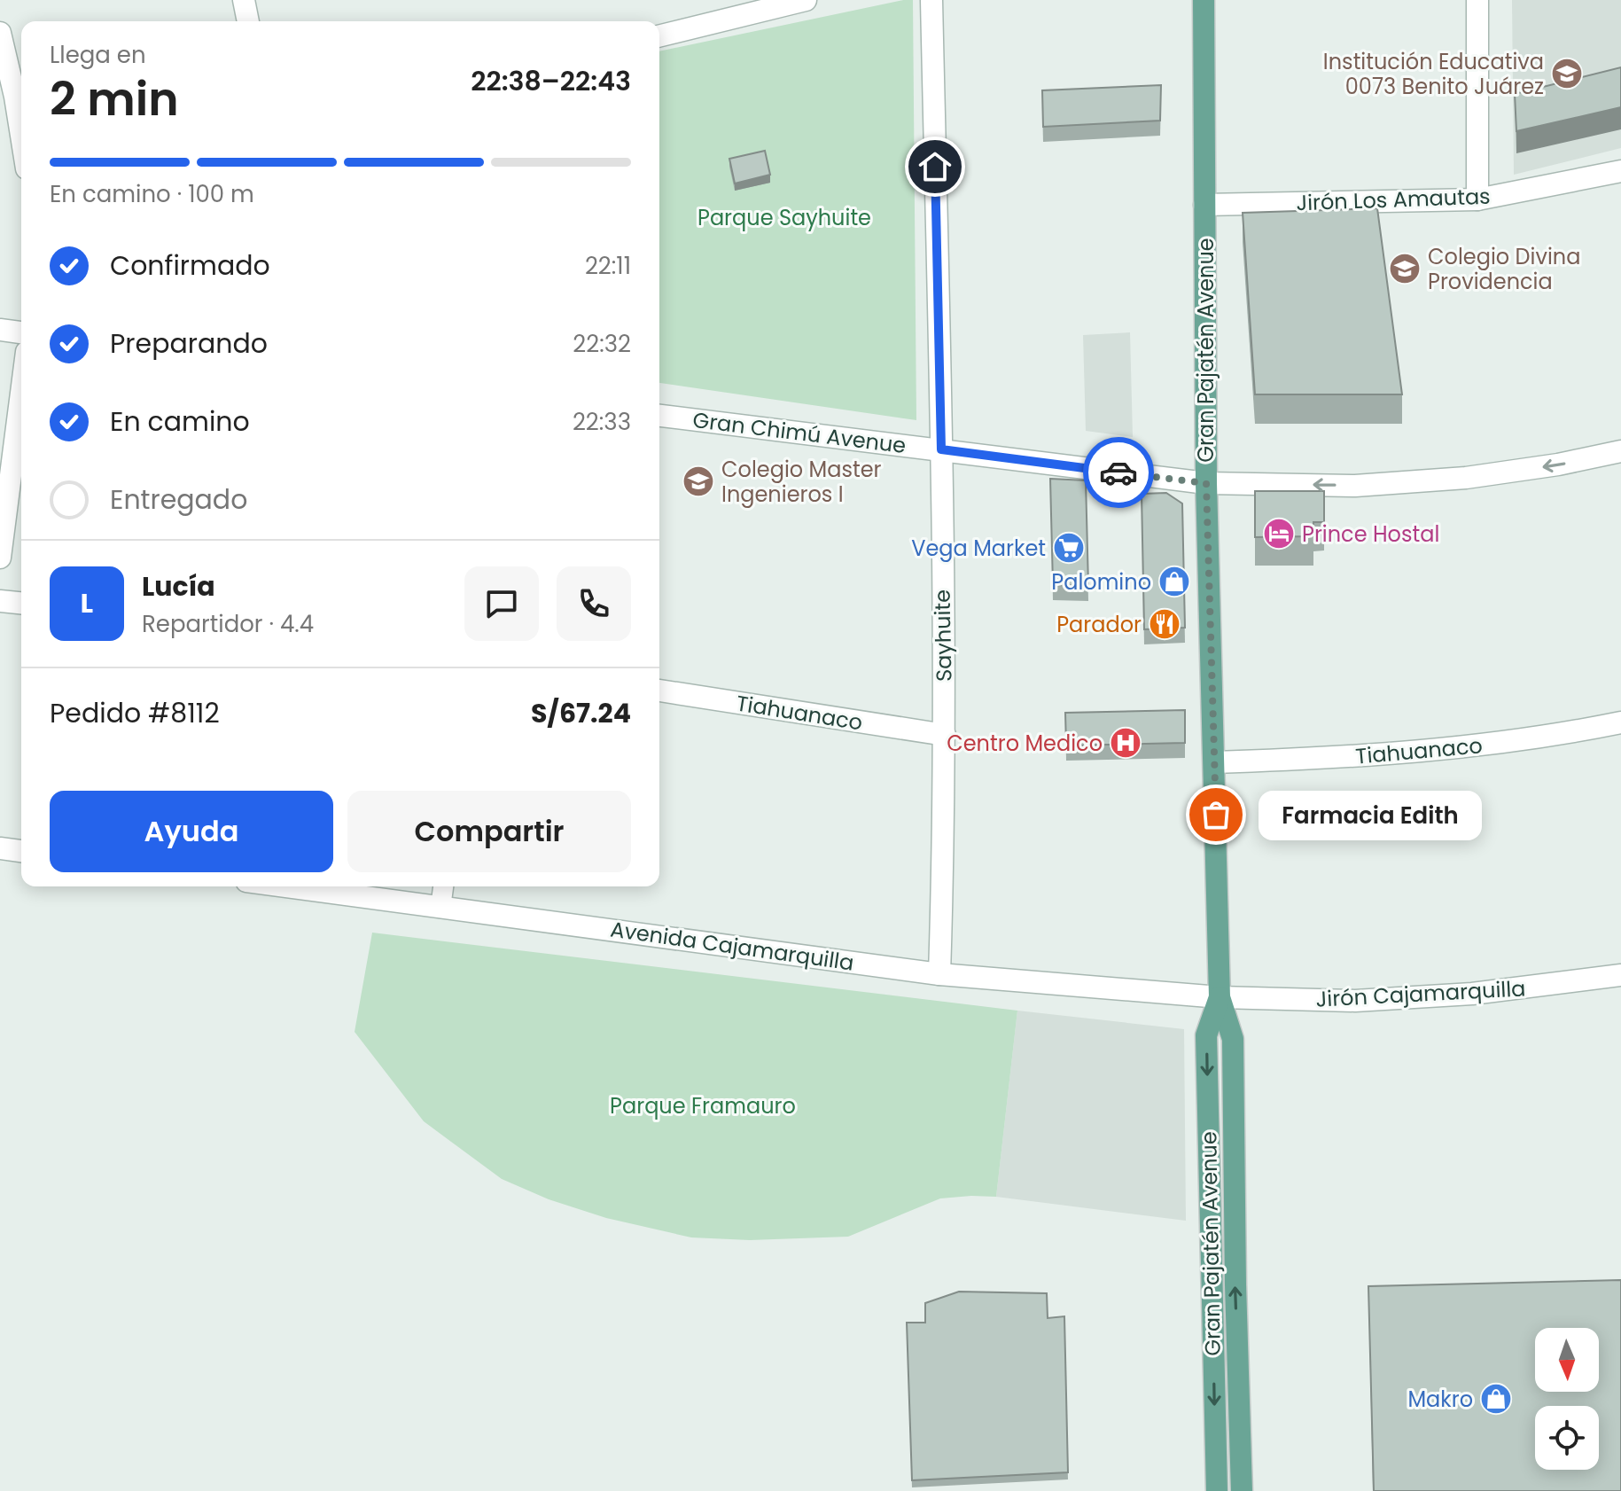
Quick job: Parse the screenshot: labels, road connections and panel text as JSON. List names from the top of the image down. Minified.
{"streets":{"main road":["Gran Pajatén Avenue"],"street":["Jirón Los Amautas","Gran Chimú Avenue","Sayhuite","Tiahuanaco","Avenida Cajamarquilla","Jirón Cajamarquilla"]},"crossings":[["Jirón Los Amautas","Gran Pajatén Avenue"],["Gran Pajatén Avenue","Gran Chimú Avenue"],["Gran Pajatén Avenue","Tiahuanaco"],["Gran Pajatén Avenue","Avenida Cajamarquilla"],["Gran Pajatén Avenue","Jirón Cajamarquilla"],["Gran Chimú Avenue","Sayhuite"],["Sayhuite","Tiahuanaco"],["Sayhuite","Avenida Cajamarquilla"],["Avenida Cajamarquilla","Jirón Cajamarquilla"]],"one_way":["Gran Chimú Avenue"],"parks":["Parque Sayhuite","Parque Framauro"],"places":{"school or university":["Institución Educativa 0073 Benito Juárez","Colegio Divina Providencia","Colegio Master Ingenieros I"],"hotel":["Prince Hostal"],"supermarket":["Vega Market"],"shop":["Palomino","Makro"],"restaurant":["Parador"],"hospital":["Centro Medico"],"other":["Farmacia Edith"]},"north":"bottom","page":{"heading":["2 min","Llega en","22:38–22:43"],"panel":["Lucía","Repartidor · 4.4","Pedido #8112","S/67.24"],"bar":"En camino · 100 m","list":[["Confirmado","22:11"],["Preparando","22:32"],["En camino","22:33"],"Entregado"],"round":"L","buttons":["Ayuda","Compartir"],"bubble":"Farmacia Edith"}}
